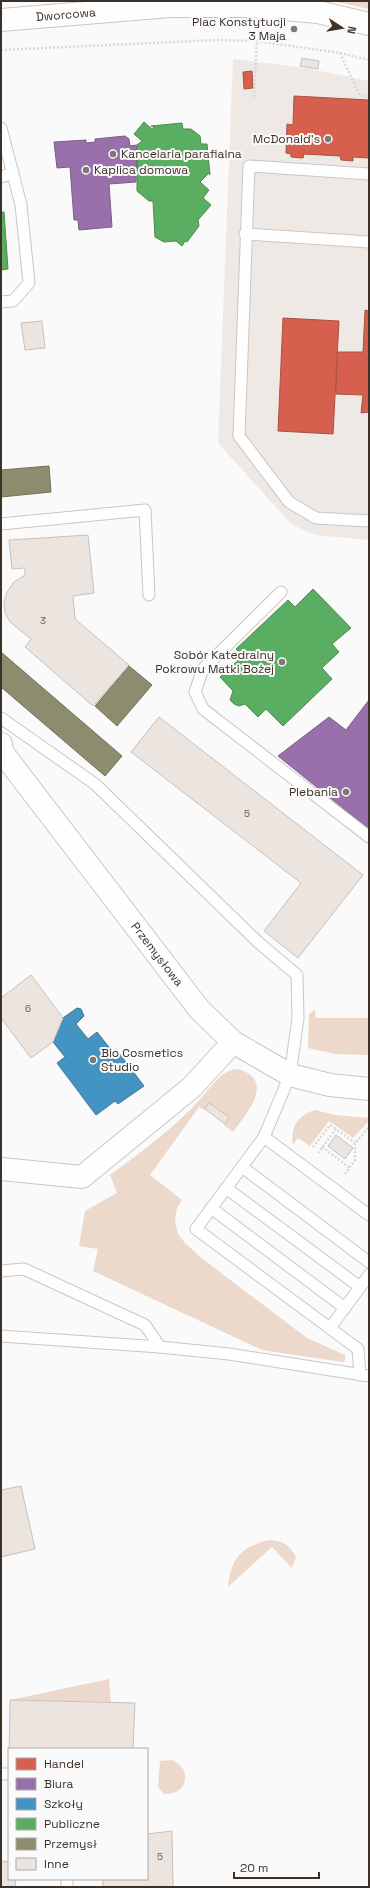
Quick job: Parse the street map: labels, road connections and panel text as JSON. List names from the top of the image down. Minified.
{"streets":{"street":["Dworcowa","Przemysłowa"]},"places":["Plac Konstytucji 3 Maja","McDonald's","Kancelaria parafialna","Kaplica domowa","Sobór Katedralny Pokrowu Matki Bożej","Plebania","Bio Cosmetics Studio"],"house_numbers":["3","5","6","5"],"legend":["Handel","Biura","Szkoły","Publiczne","Przemysł","Inne"],"scale_bar":"20 m","north":"right"}
